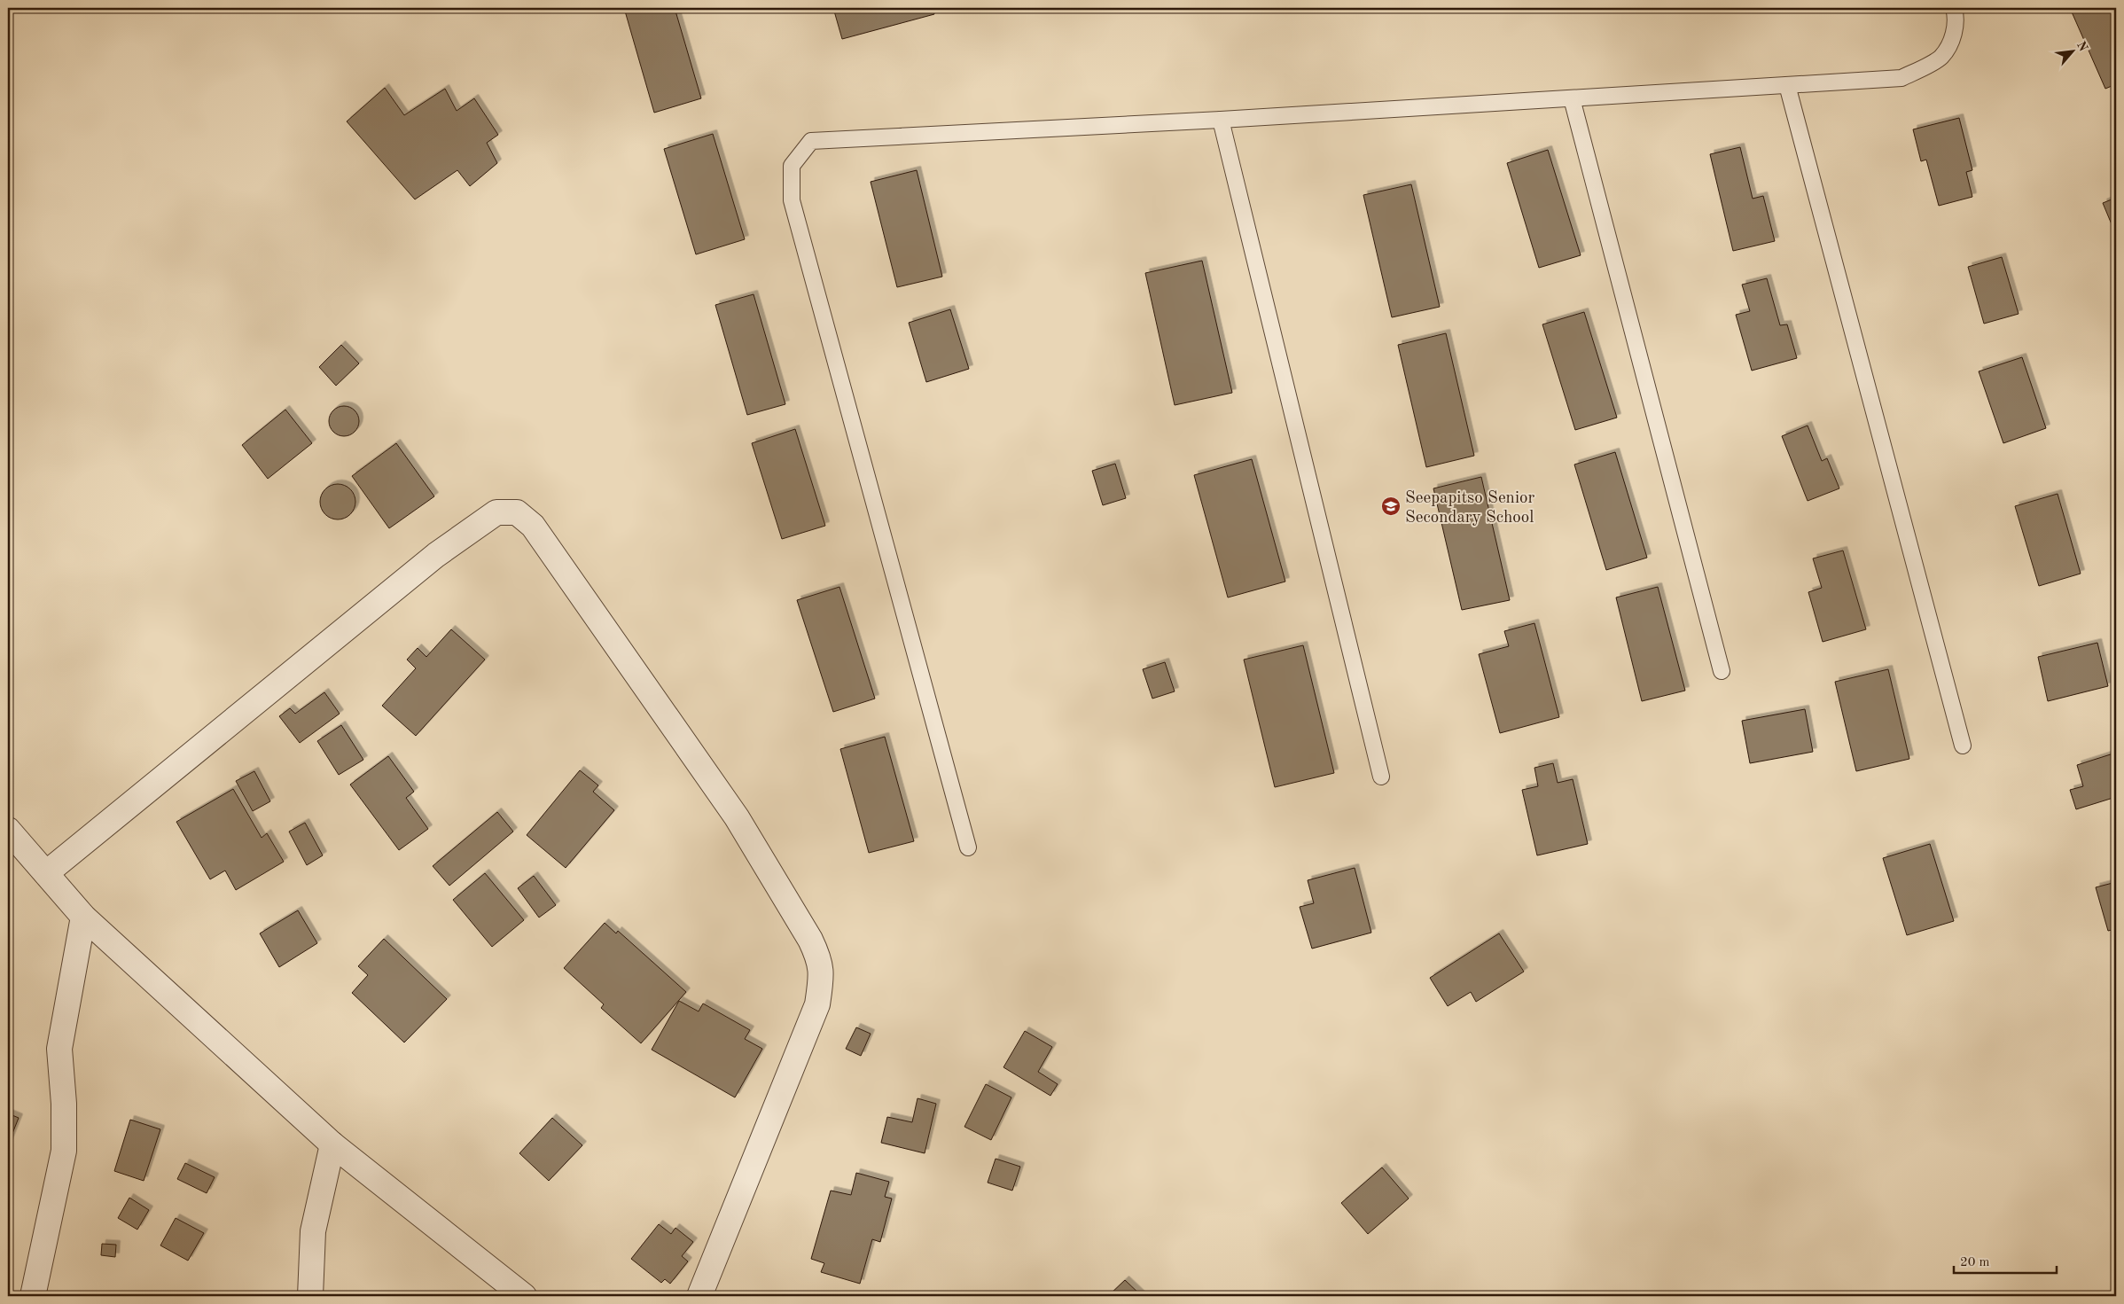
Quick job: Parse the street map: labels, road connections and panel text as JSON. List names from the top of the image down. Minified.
{"places":{"school or university":["Seepapitso Senior Secondary School"]},"scale_bar":"20 m","north":"top right"}
